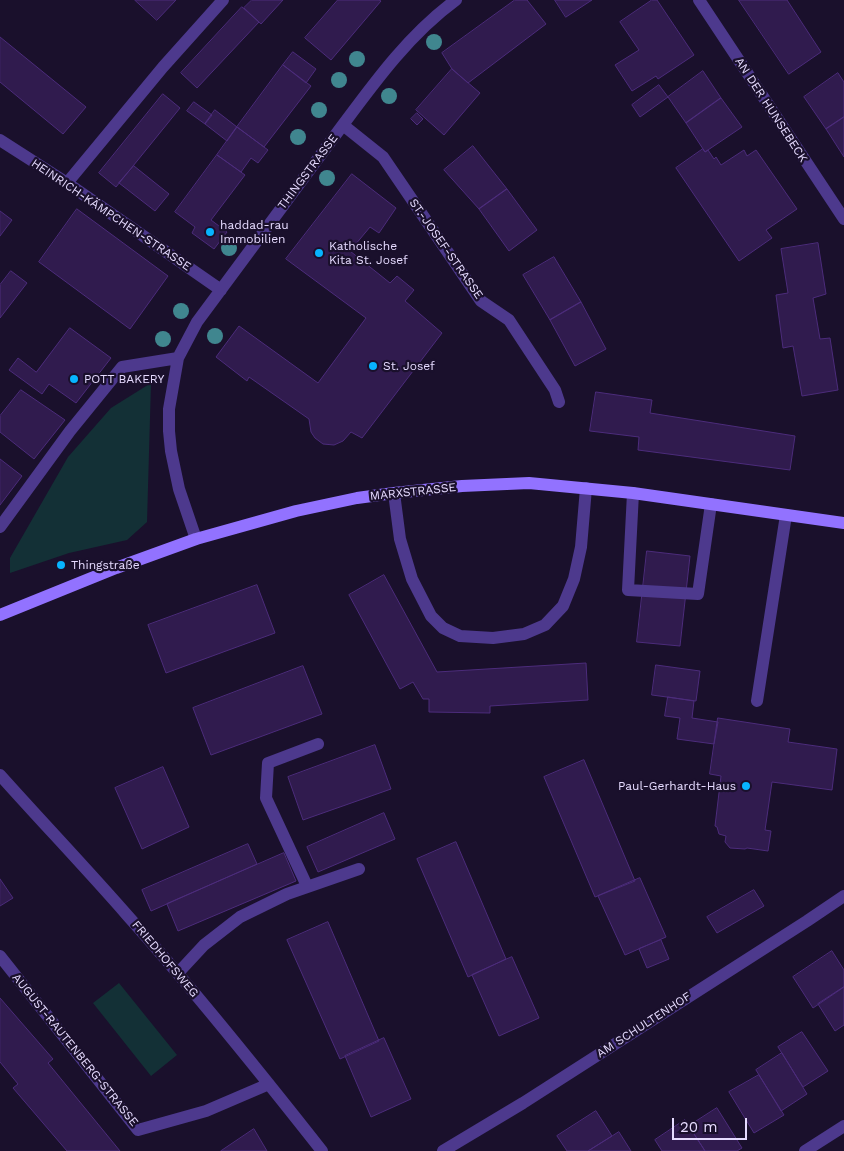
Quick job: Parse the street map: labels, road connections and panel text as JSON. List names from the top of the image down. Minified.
{"streets":{"street":["AN DER HUNSEBECK","THINGSTRASSE","HEINRICH-KÄMPCHEN-STRASSE","ST.-JOSEF-STRASSE","MARXSTRASSE","FRIEDHOFSWEG","AM SCHULTENHOF","AUGUST-RAUTENBERG-STRASSE"]},"crossings":[["THINGSTRASSE","HEINRICH-KÄMPCHEN-STRASSE"],["THINGSTRASSE","ST.-JOSEF-STRASSE"],["THINGSTRASSE","MARXSTRASSE"],["FRIEDHOFSWEG","AUGUST-RAUTENBERG-STRASSE"]],"places":["haddad-rau Immobilien","Katholische Kita St. Josef","St. Josef","POTT BAKERY","Thingstraße","Paul-Gerhardt-Haus"],"scale_bar":"20 m"}
